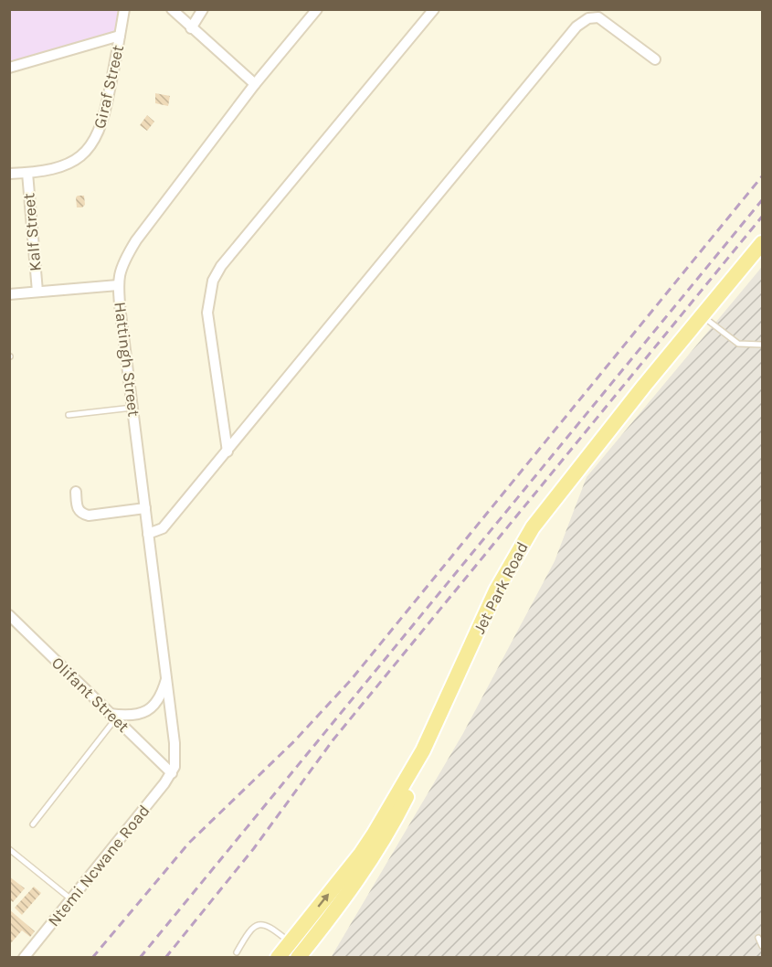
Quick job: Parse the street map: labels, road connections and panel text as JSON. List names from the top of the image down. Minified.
{"streets":{"main road":["Jet Park Road"],"street":["Giraf Street","Kalf Street","Hattingh Street","Olifant Street","Ntemi Ncwane Road"]},"crossings":[["Giraf Street","Kalf Street"],["Hattingh Street","Olifant Street"],["Hattingh Street","Ntemi Ncwane Road"],["Olifant Street","Ntemi Ncwane Road"]]}
